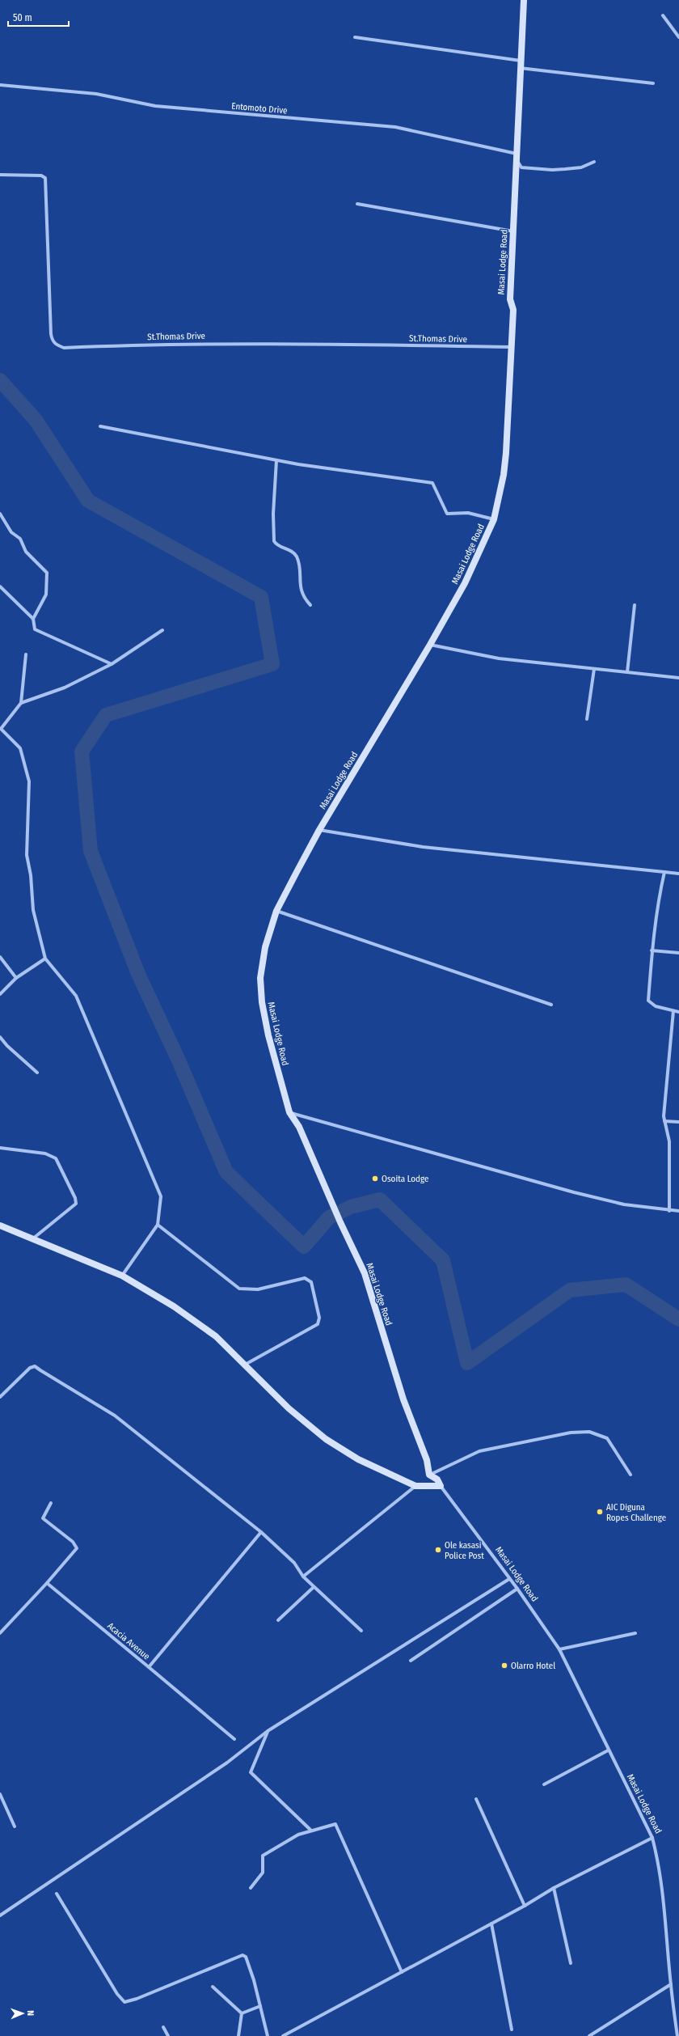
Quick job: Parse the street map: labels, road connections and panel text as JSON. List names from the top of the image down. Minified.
{"streets":{"street":["Entomoto Drive","Masai Lodge Road","St.Thomas Drive","Acacia Avenue"]},"crossings":[["Entomoto Drive","Masai Lodge Road"],["Masai Lodge Road","St.Thomas Drive"]],"places":["Osoita Lodge","AIC Diguna Ropes Challenge","Ole kasasi Police Post","Olarro Hotel"],"scale_bar":"50 m","north":"right"}
